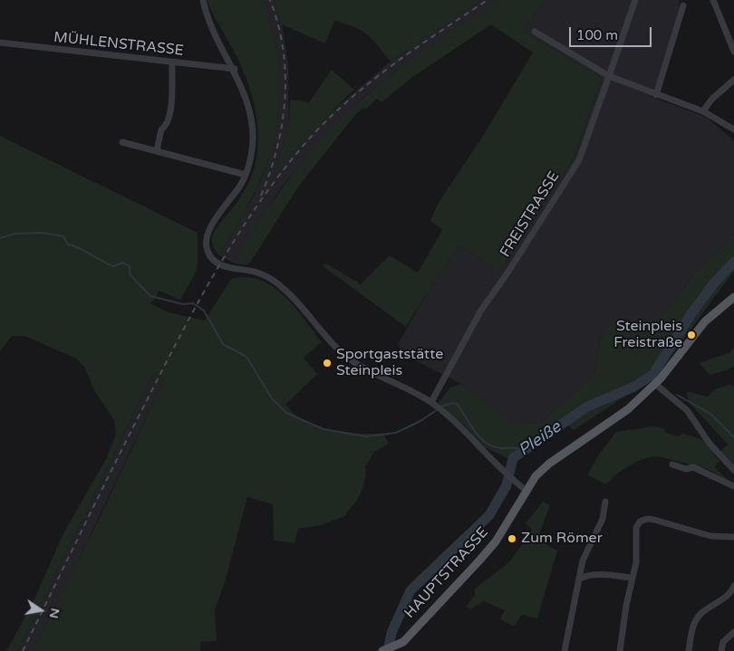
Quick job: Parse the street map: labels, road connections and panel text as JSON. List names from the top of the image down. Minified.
{"streets":{"main road":["HAUPTSTRASSE"],"street":["MÜHLENSTRASSE","FREISTRASSE"]},"water":["Pleiße"],"places":["Steinpleis Freistraße","Sportgaststätte Steinpleis","Zum Römer"],"scale_bar":"100 m","north":"right"}
